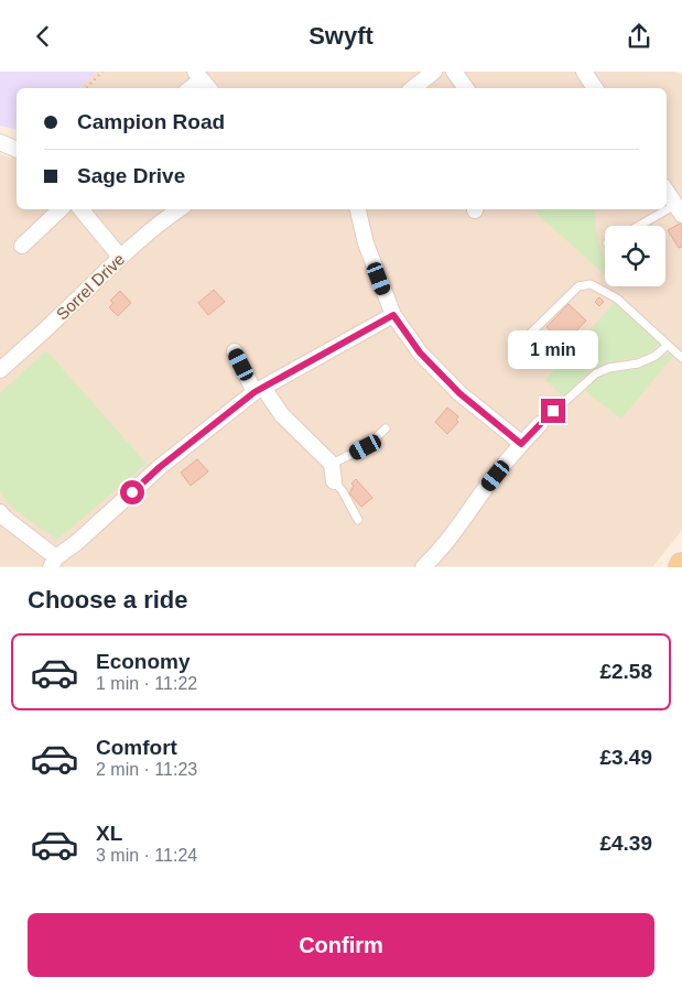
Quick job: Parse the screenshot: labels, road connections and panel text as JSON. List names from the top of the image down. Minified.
{"streets":{"street":["Sorrel Drive"]},"page":{"header":"Swyft","banner":["Campion Road","Sage Drive"],"bubble":"1 min","heading":"Choose a ride","list":[{"name":"Economy","note":"1 min · 11:22","value":"£2.58"},{"name":"Comfort","note":"2 min · 11:23","value":"£3.49"},{"name":"XL","note":"3 min · 11:24","value":"£4.39"}],"buttons":"Confirm"}}
